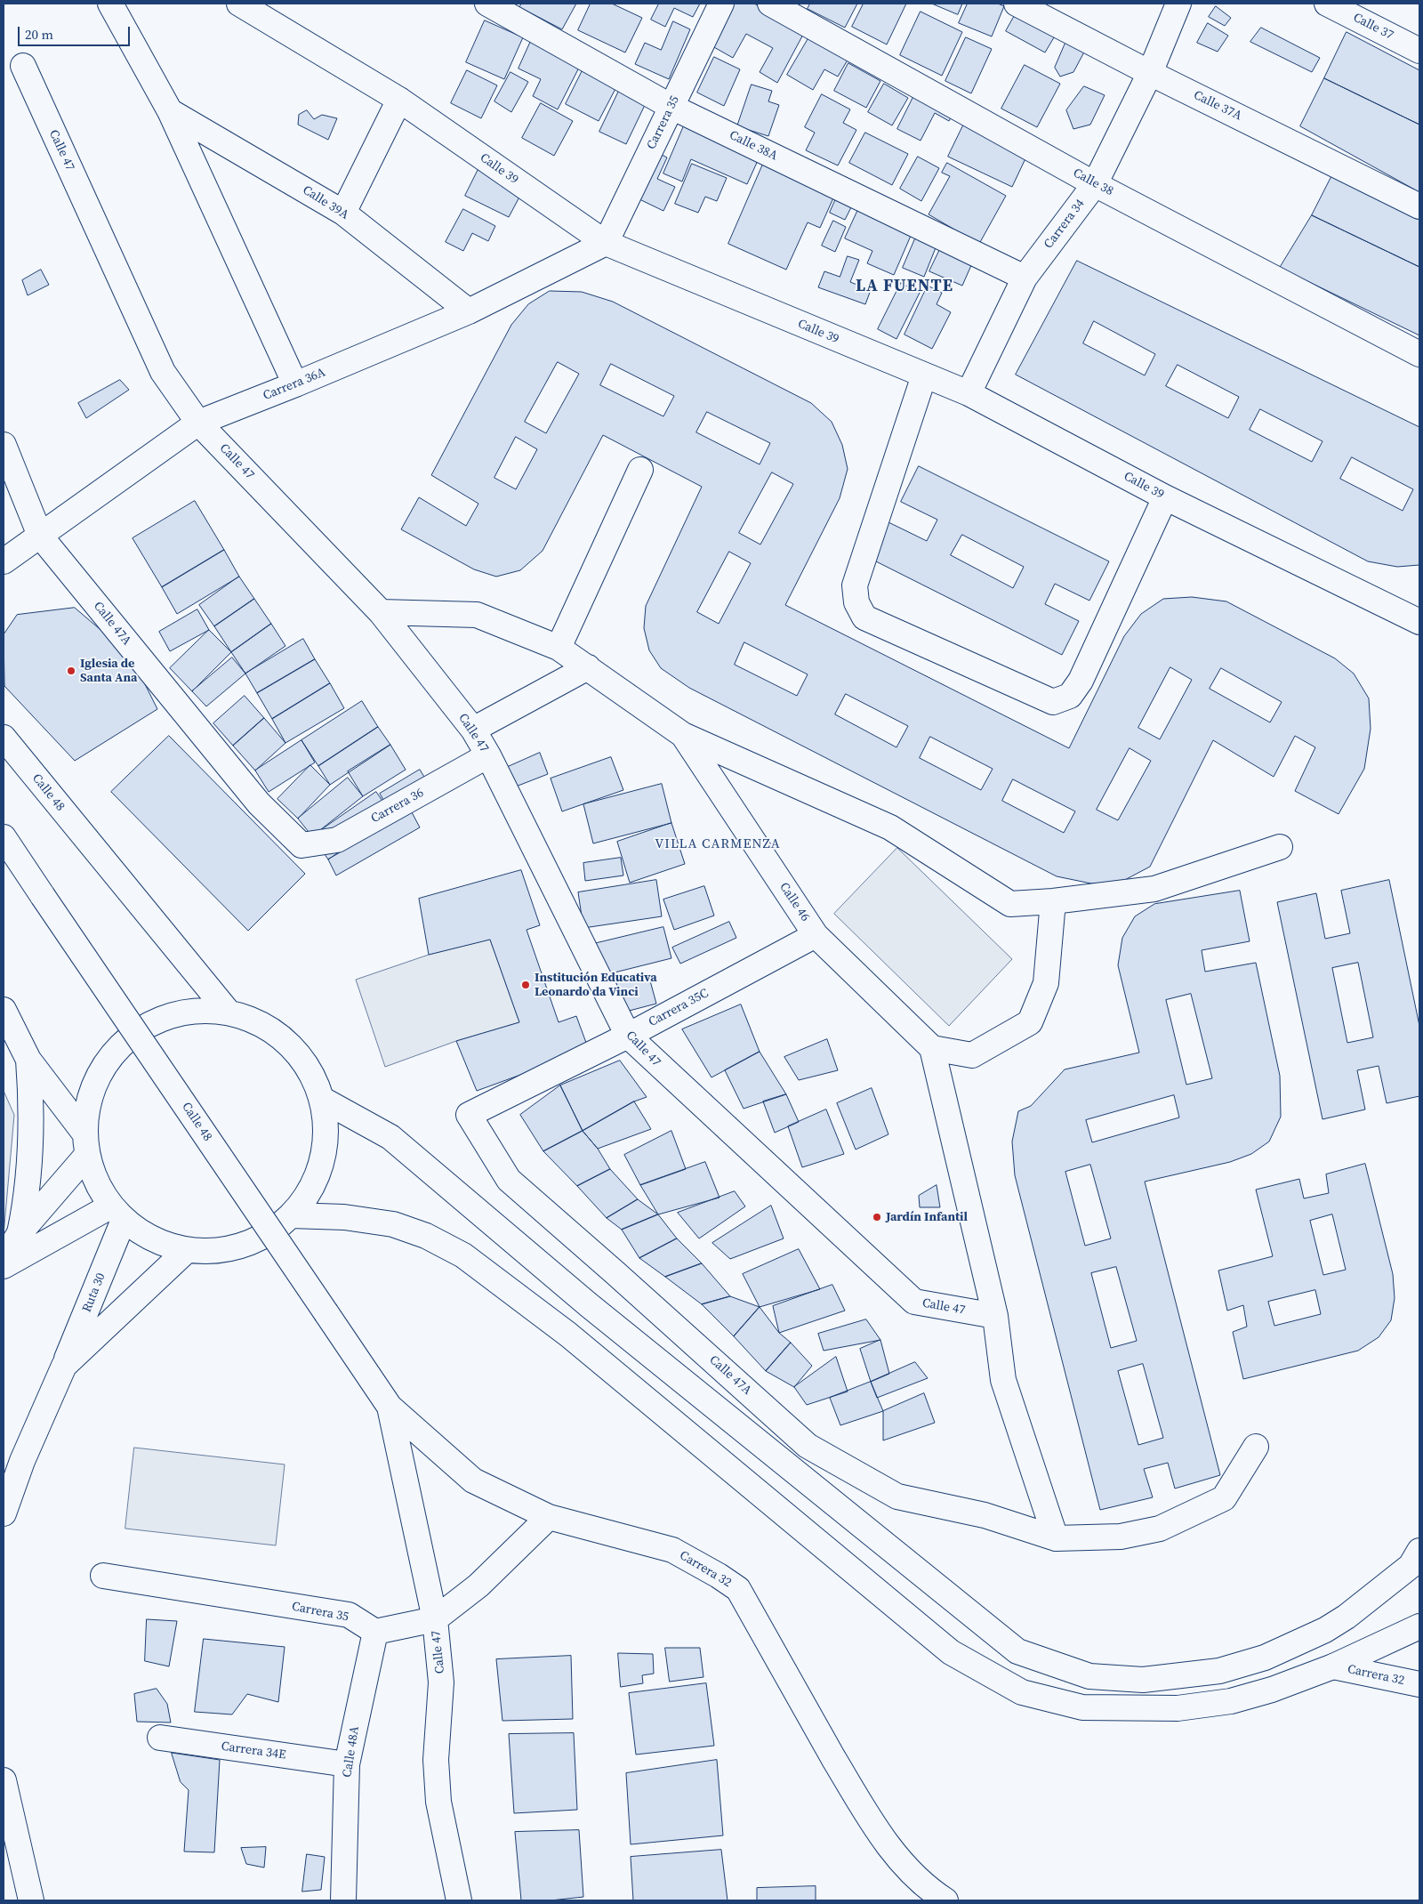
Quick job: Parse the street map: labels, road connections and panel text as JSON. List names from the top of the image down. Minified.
{"streets":{"street":["Calle 37","Calle 37A","Carrera 35","Calle 38A","Calle 47","Calle 39","Calle 38","Calle 39A","Carrera 34","Carrera 36A","Calle 47A","Calle 48","Carrera 36","Calle 46","Carrera 35C","Ruta 30","Carrera 32","Carrera 34E","Calle 48A"]},"crossings":[["Calle 37A","Carrera 34"],["Carrera 35","Calle 38A"],["Carrera 35","Calle 39"],["Carrera 35","Carrera 36A"],["Carrera 35","Calle 48A"],["Calle 38A","Carrera 34"],["Calle 47","Carrera 36A"],["Calle 47","Calle 48"],["Calle 47","Carrera 36"],["Calle 47","Carrera 35C"],["Calle 47","Carrera 32"],["Calle 39","Carrera 34"],["Calle 39","Carrera 36A"],["Calle 38","Carrera 34"],["Calle 39A","Carrera 36A"],["Carrera 36A","Calle 47A"],["Calle 47A","Carrera 36"],["Calle 47A","Carrera 35C"],["Calle 48","Carrera 32"],["Calle 46","Carrera 35C"],["Carrera 34E","Calle 48A"]],"districts":["LA FUENTE","VILLA CARMENZA"],"places":["Iglesia de Santa Ana","Institución Educativa Leonardo da Vinci","Jardín Infantil"],"scale_bar":"20 m"}
